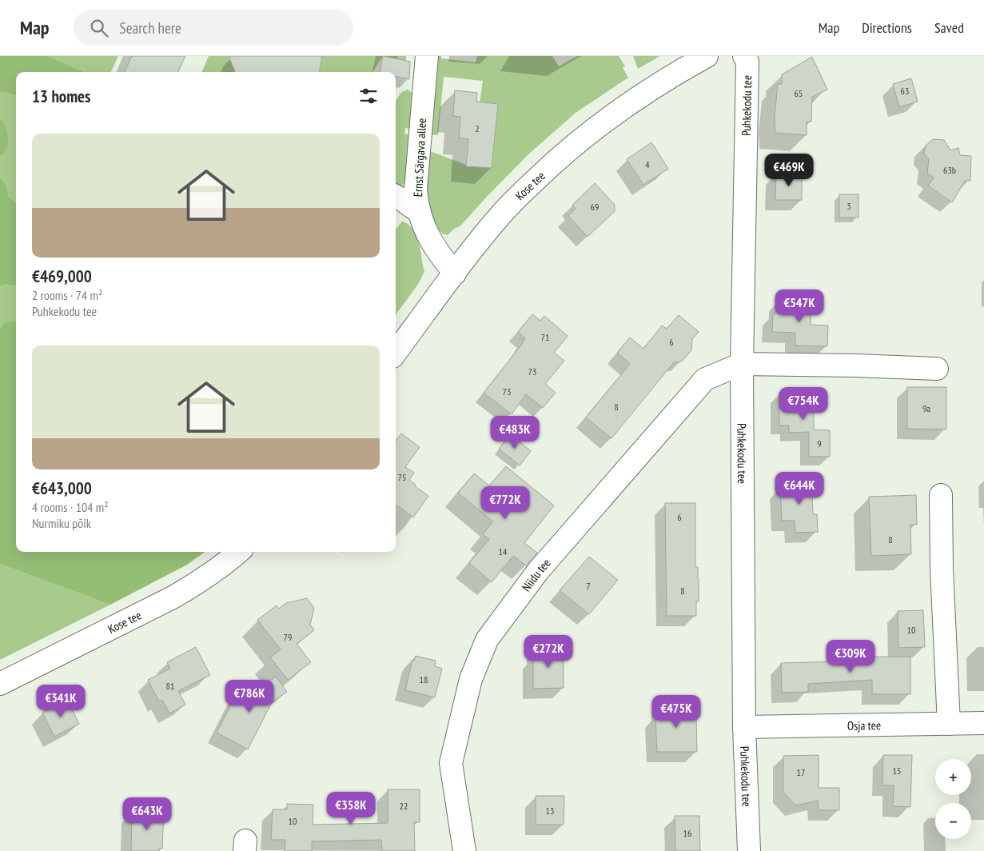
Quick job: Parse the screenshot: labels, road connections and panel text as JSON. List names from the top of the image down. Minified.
{"streets":{"street":["Puhkekodu tee","Ernst Särgava allee","Kose tee","Niidu tee","Osja tee"]},"crossings":[["Puhkekodu tee","Niidu tee"],["Puhkekodu tee","Osja tee"],["Ernst Särgava allee","Kose tee"]],"house_numbers":["63","65","2","4","63b","3","69","71","6","73","73","8","9a","9","75","6","8","14","7","8","10","79","18","81","15","17","22","13","10","16"],"page":{"header":"Map","search":"Search here","nav":["Map","Directions","Saved"],"heading":"13 homes","list":[{"name":"€469,000","note":"2 rooms · 74 m² · Puhkekodu tee"},{"name":"€643,000","note":"4 rooms · 104 m² · Nurmiku põik"}],"price":["€469K","€547K","€754K","€483K","€644K","€772K","€272K","€309K","€786K","€341K","€475K","€358K","€643K"],"map_buttons":["+","−"]}}
